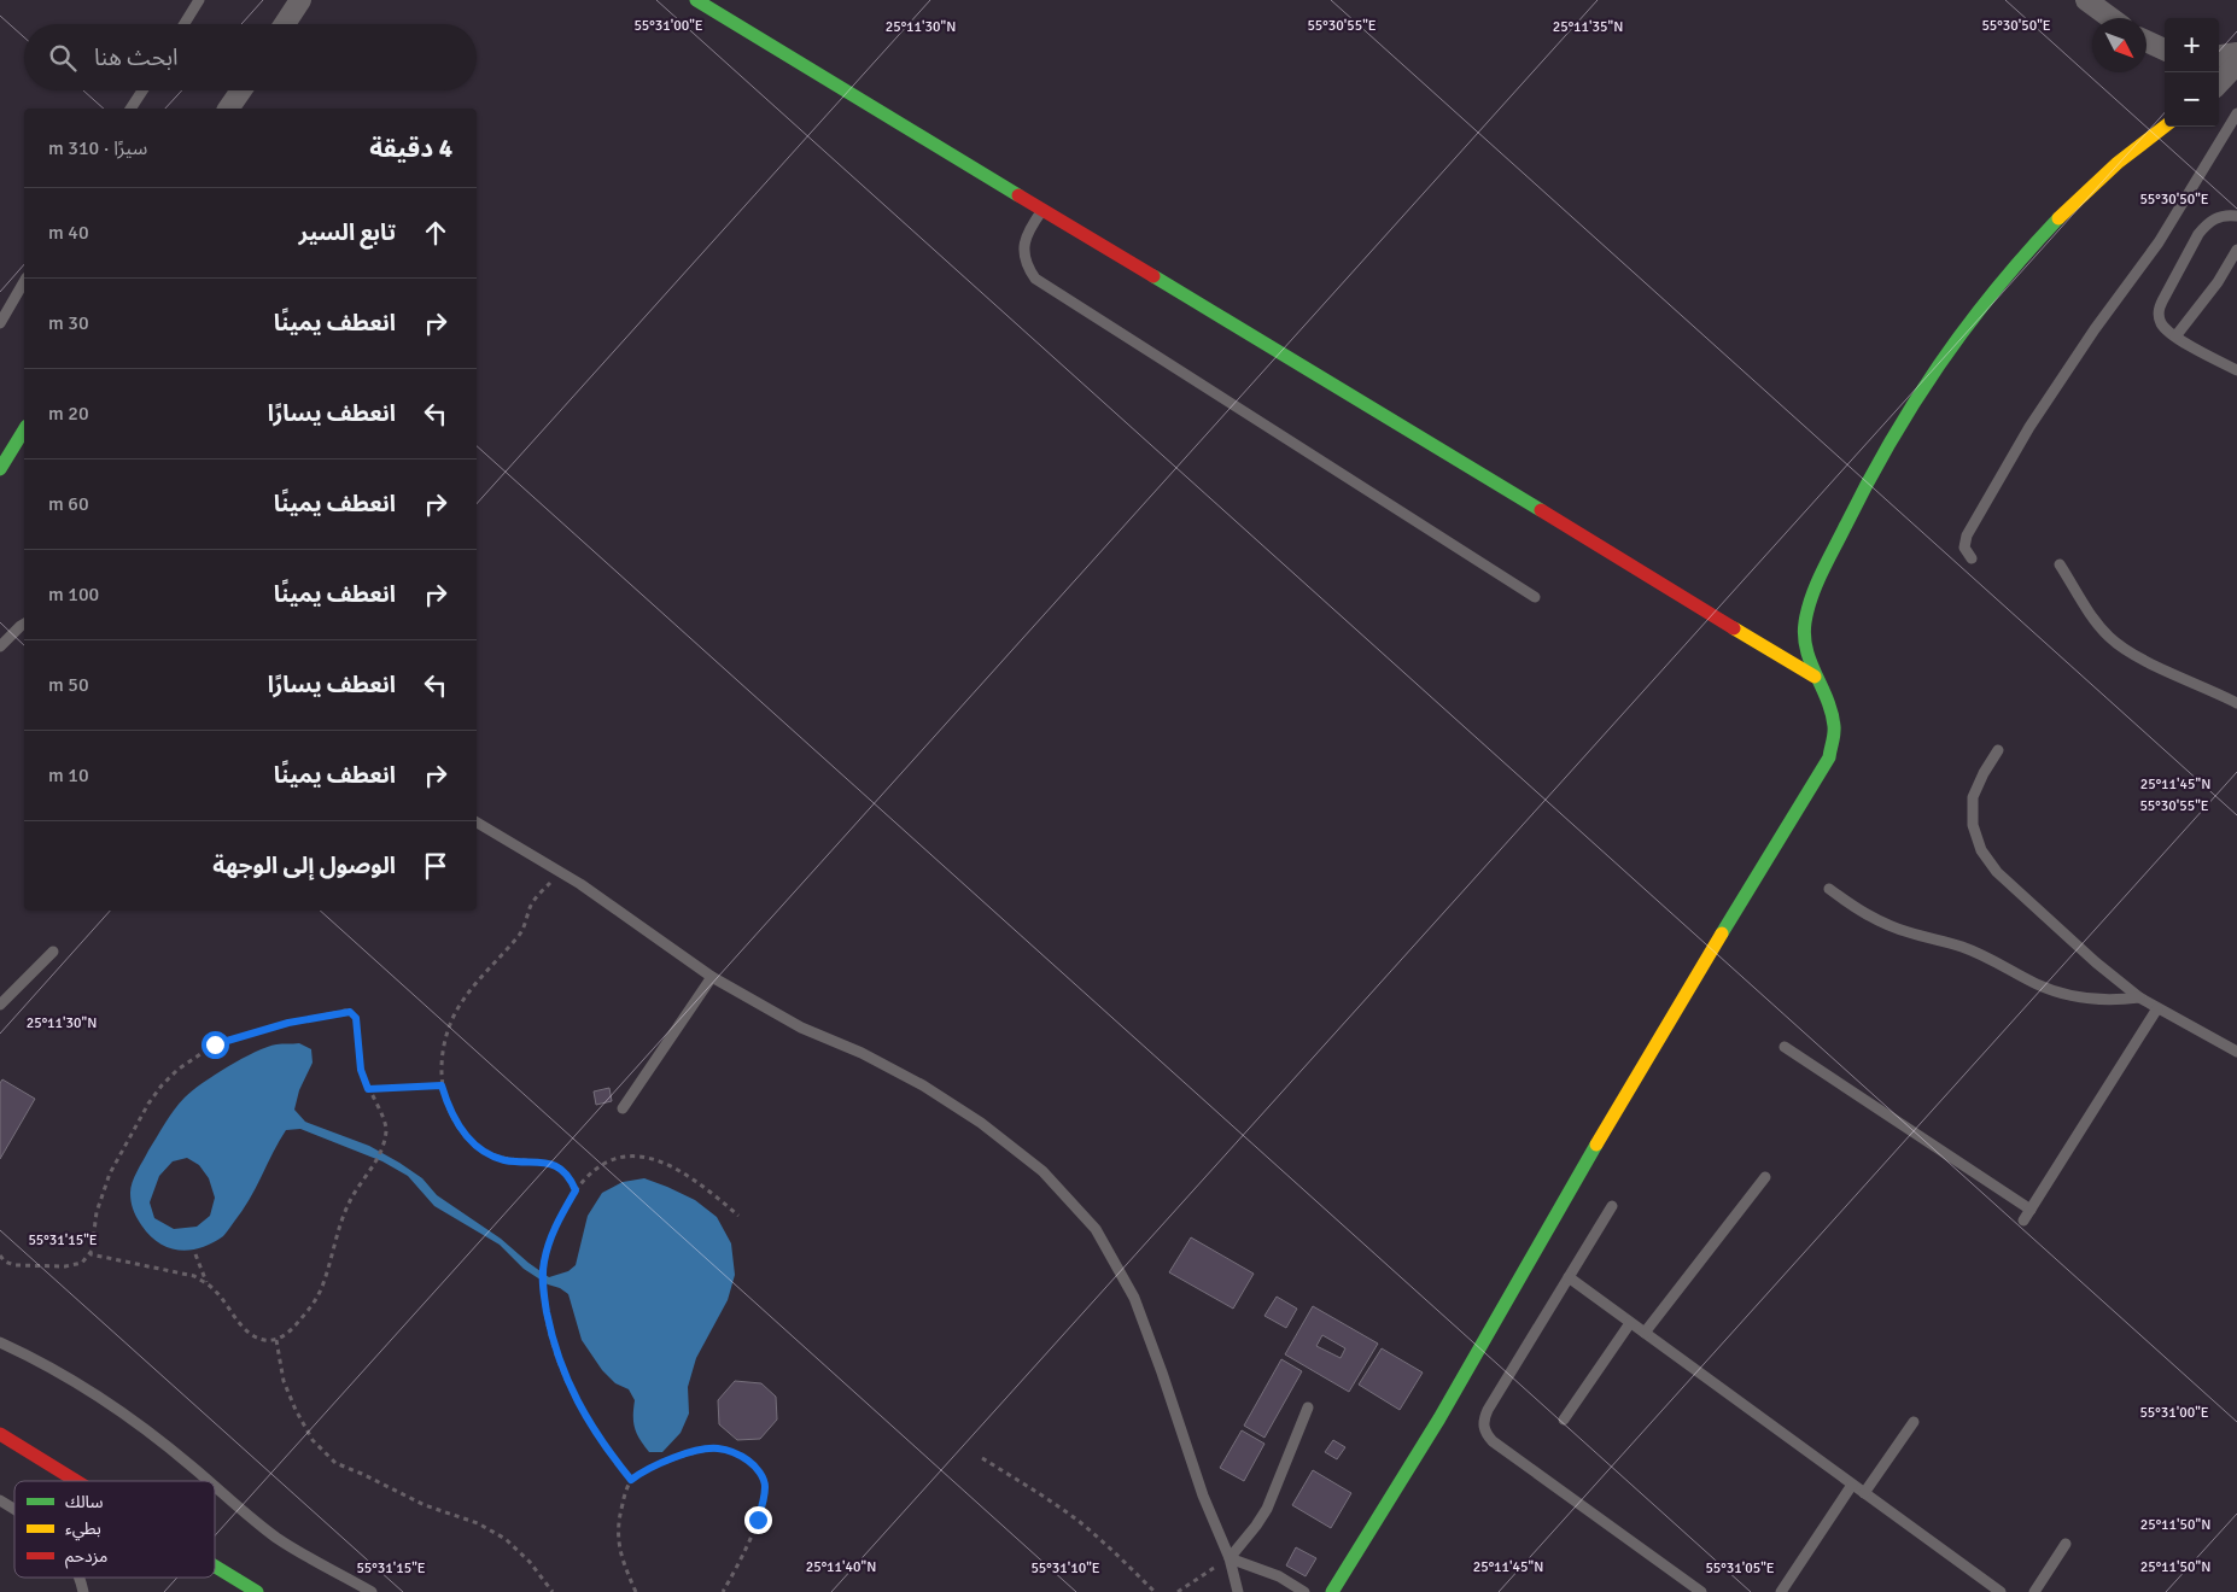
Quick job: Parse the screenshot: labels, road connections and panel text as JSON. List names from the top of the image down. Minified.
{"legend":["سالك","بطيء","مزدحم"],"north":"bottom right","page":{"map_buttons":["+","−"],"search":"ابحث هنا","heading":["4 دقيقة","سيرًا · 310 m"],"list":[["تابع السير","40 m"],["انعطف يمينًا","30 m"],["انعطف يسارًا","20 m"],["انعطف يمينًا","60 m"],["انعطف يمينًا","100 m"],["انعطف يسارًا","50 m"],["انعطف يمينًا","10 m"],"الوصول إلى الوجهة"]},"coordinates":["55°31'00\"E","55°30'55\"E","55°30'50\"E","25°11'30\"N","25°11'35\"N","25°11'45\"N","55°31'15\"E","25°11'50\"N","25°11'40\"N","55°31'10\"E","55°31'05\"E"]}
